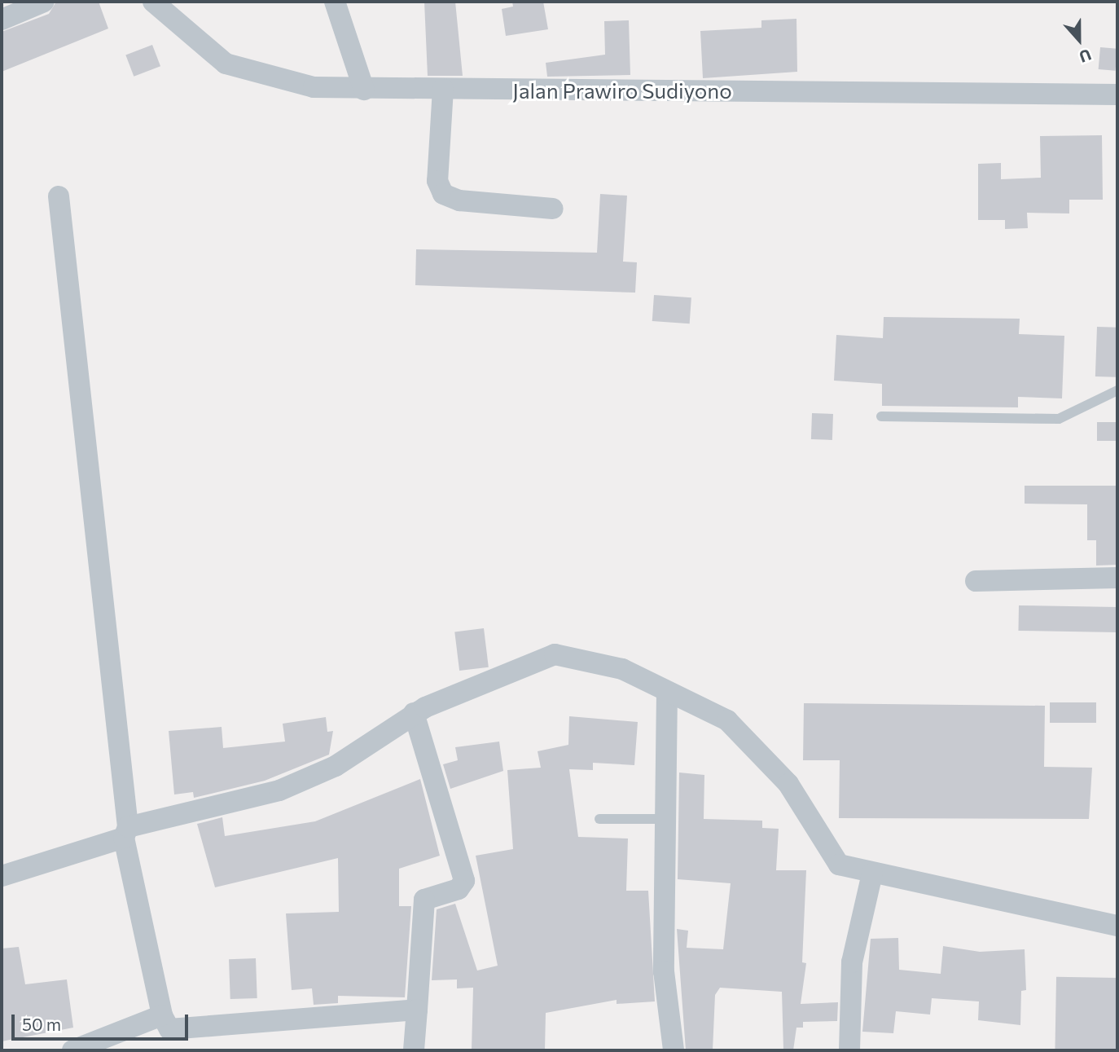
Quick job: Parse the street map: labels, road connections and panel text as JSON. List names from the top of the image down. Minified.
{"streets":{"street":["Jalan Prawiro Sudiyono"]},"scale_bar":"50 m","north":"bottom"}
